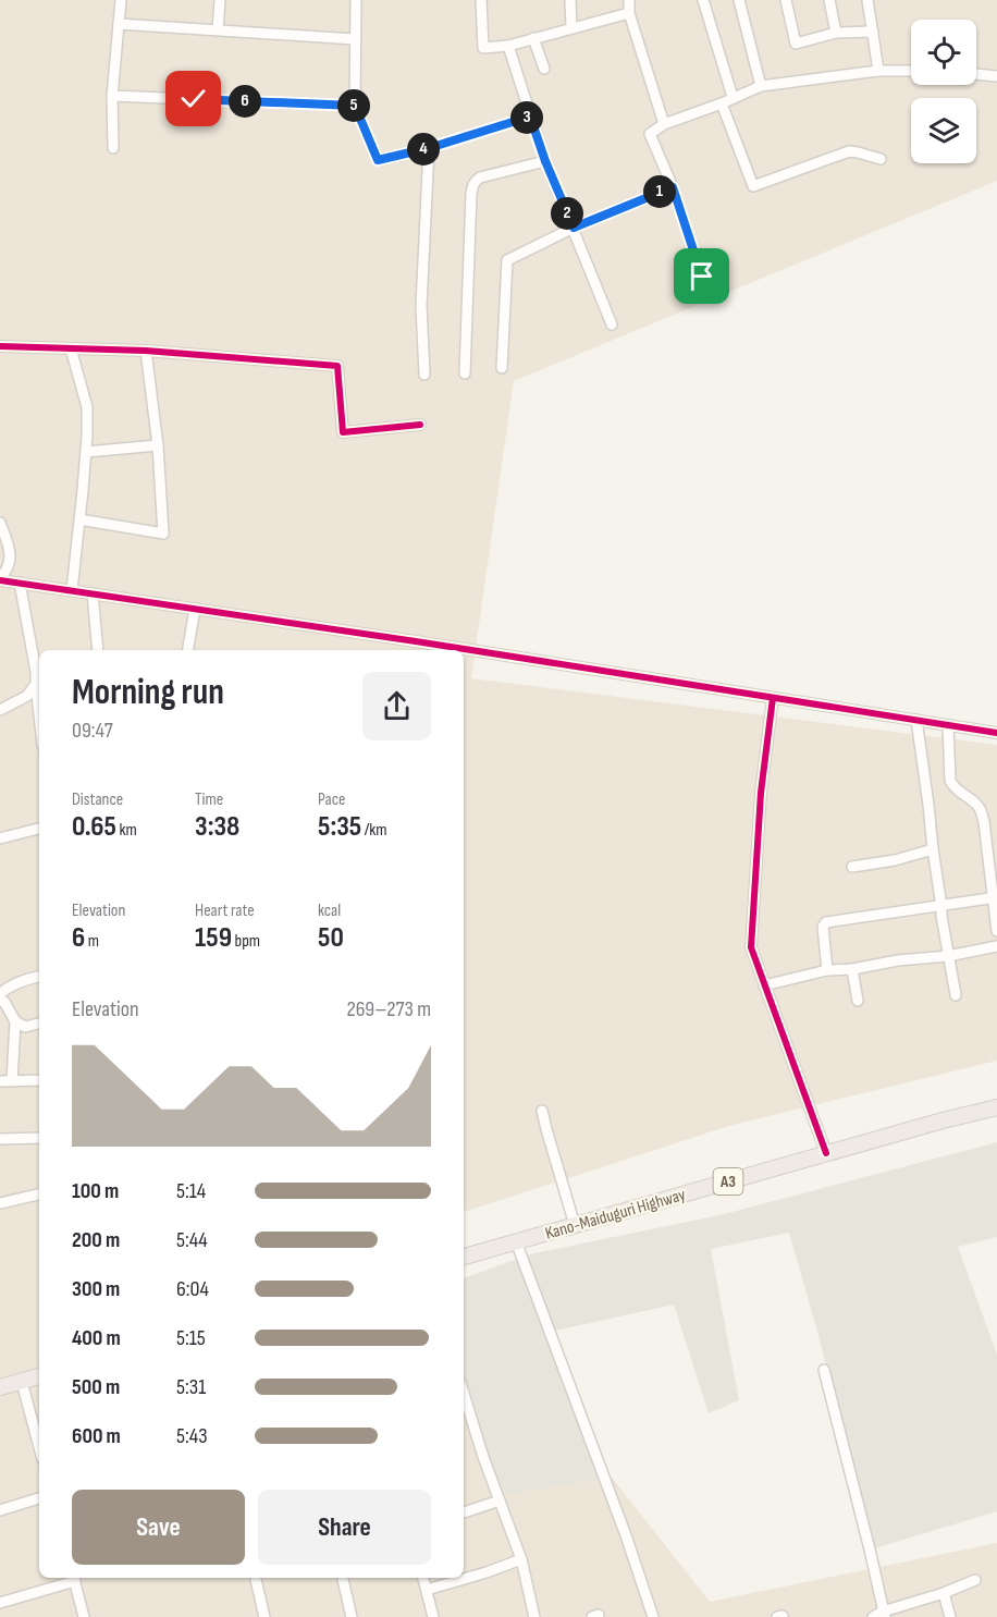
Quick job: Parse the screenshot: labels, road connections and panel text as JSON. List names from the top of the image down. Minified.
{"streets":{"highway":["A3","Kano-Maiduguri Highway"]},"page":{"pins":["6","5","3","4","1","2"],"heading":["Morning run","09:47"],"stats":[["Distance","0.65 km"],["Time","3:38"],["Pace","5:35 /km"],["Elevation","6 m"],["Heart rate","159 bpm"],["kcal","50"]],"chart":["Elevation","269–273 m"],"list":[{"name":"100 m","note":"5:14"},{"name":"200 m","note":"5:44"},{"name":"300 m","note":"6:04"},{"name":"400 m","note":"5:15"},{"name":"500 m","note":"5:31"},{"name":"600 m","note":"5:43"}],"buttons":["Save","Share"]}}
